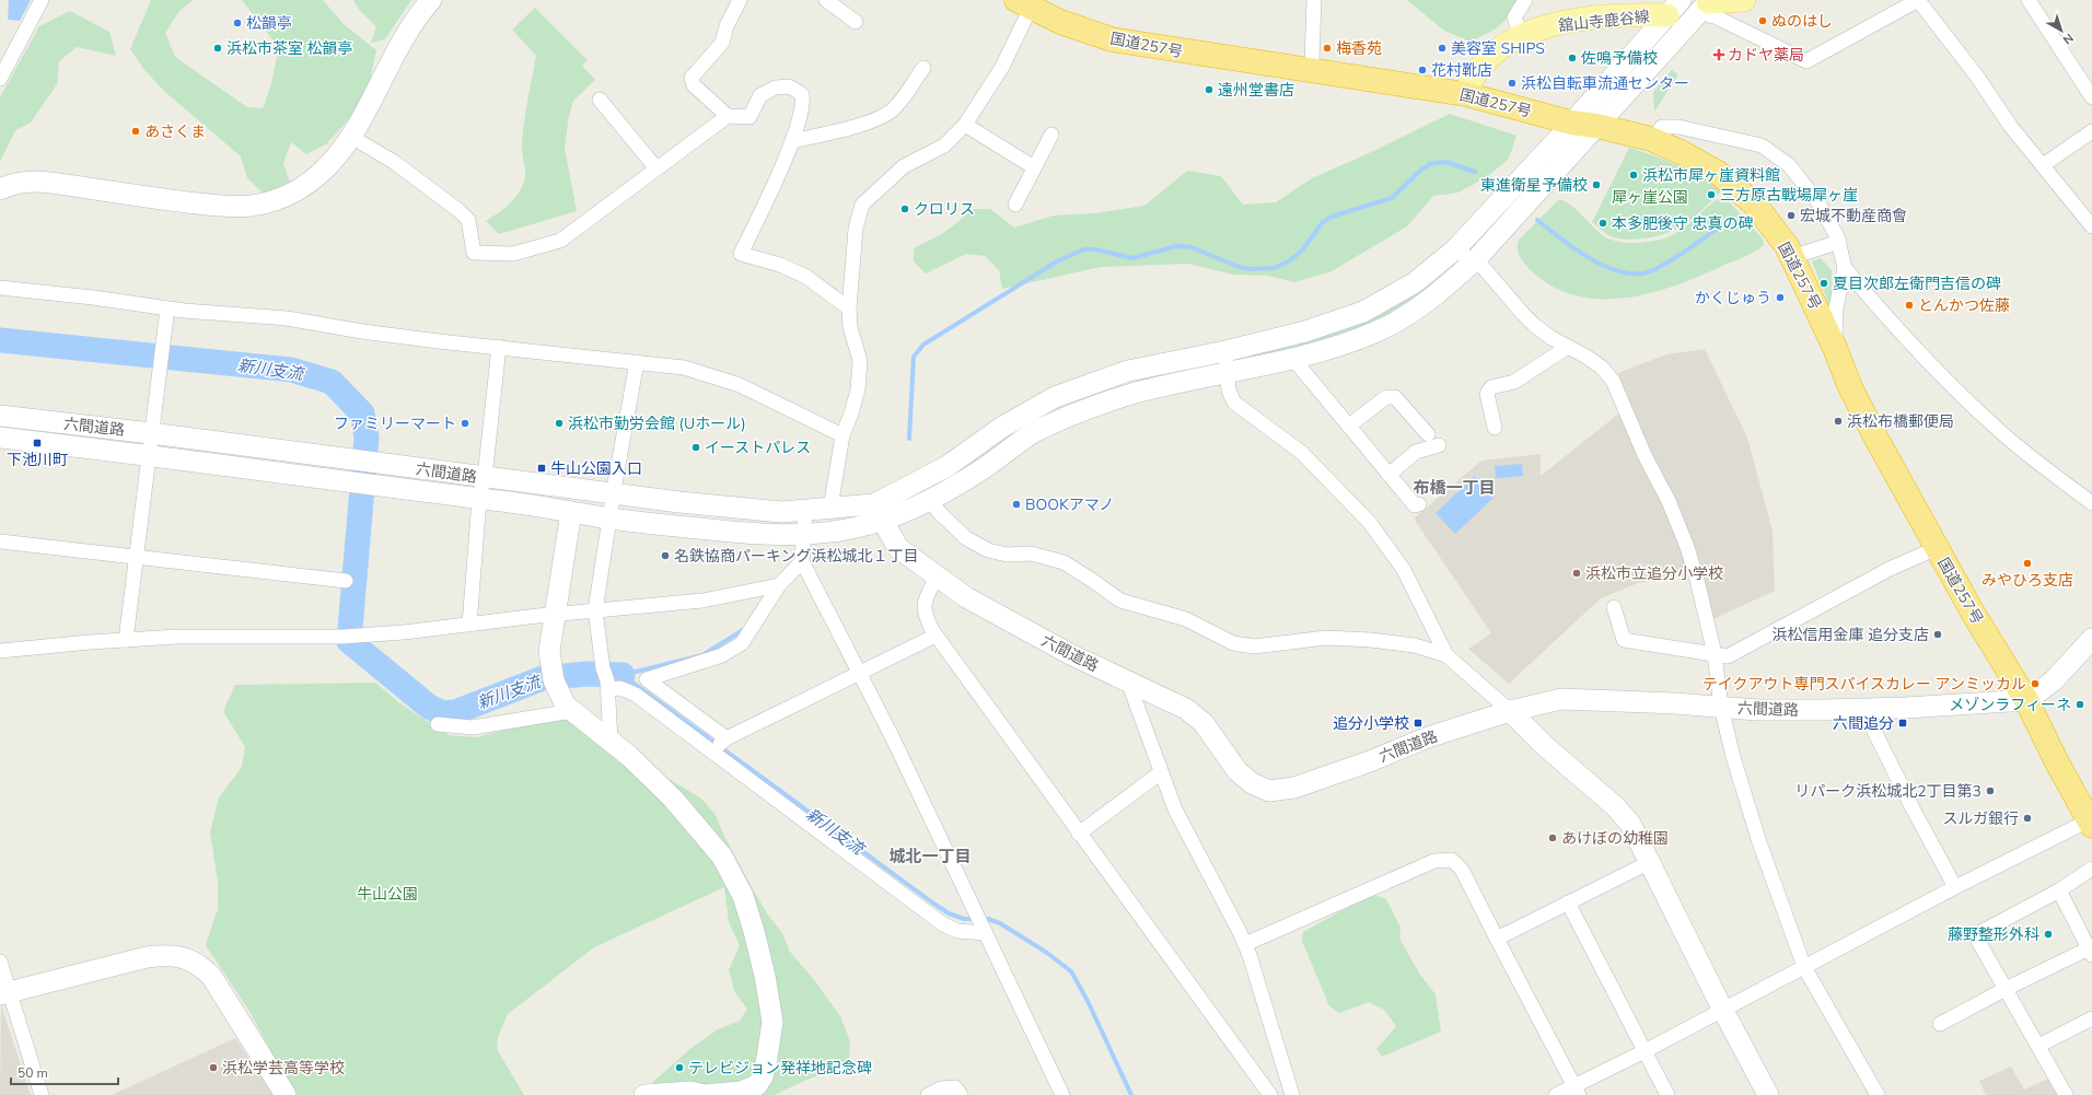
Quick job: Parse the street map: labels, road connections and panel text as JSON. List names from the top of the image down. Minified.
{"streets":{"highway":["国道257号"],"main road":["舘山寺鹿谷線"],"street":["六間道路"]},"crossings":[["舘山寺鹿谷線","国道257号"],["国道257号","六間道路"]],"districts":["布橋一丁目","城北一丁目"],"water":["新川支流"],"parks":["犀ヶ崖公園","牛山公園"],"places":{"other":["ぬのはし","松韻亭","浜松市茶室 松韻亭","梅香苑","美容室 SHIPS","佐鳴予備校","花村靴店","浜松自転車流通センター","遠州堂書店","あさくま","浜松市犀ヶ崖資料館","東進衛星予備校","三方原古戰場犀ヶ崖","クロリス","宏城不動産商會","本多肥後守 忠真の碑","夏目次郎左衛門吉信の碑","かくじゅう","とんかつ佐藤","浜松布橋郵便局","ファミリーマート","浜松市勤労会館 (Uホール)","イーストパレス","BOOKアマノ","名鉄協商パーキング浜松城北１丁目","みやひろ支店","浜松市立追分小学校","浜松信用金庫 追分支店","テイクアウト専門スパイスカレー アンミッカル","メゾンラフィーネ","リパーク浜松城北2丁目第3","スルガ銀行","あけぼの幼稚園","藤野整形外科","浜松学芸高等学校","テレビジョン発祥地記念碑"],"health":["カドヤ薬局"],"transit":["下池川町","牛山公園入口","追分小学校","六間追分"]},"scale_bar":"50 m","north":"bottom right"}
